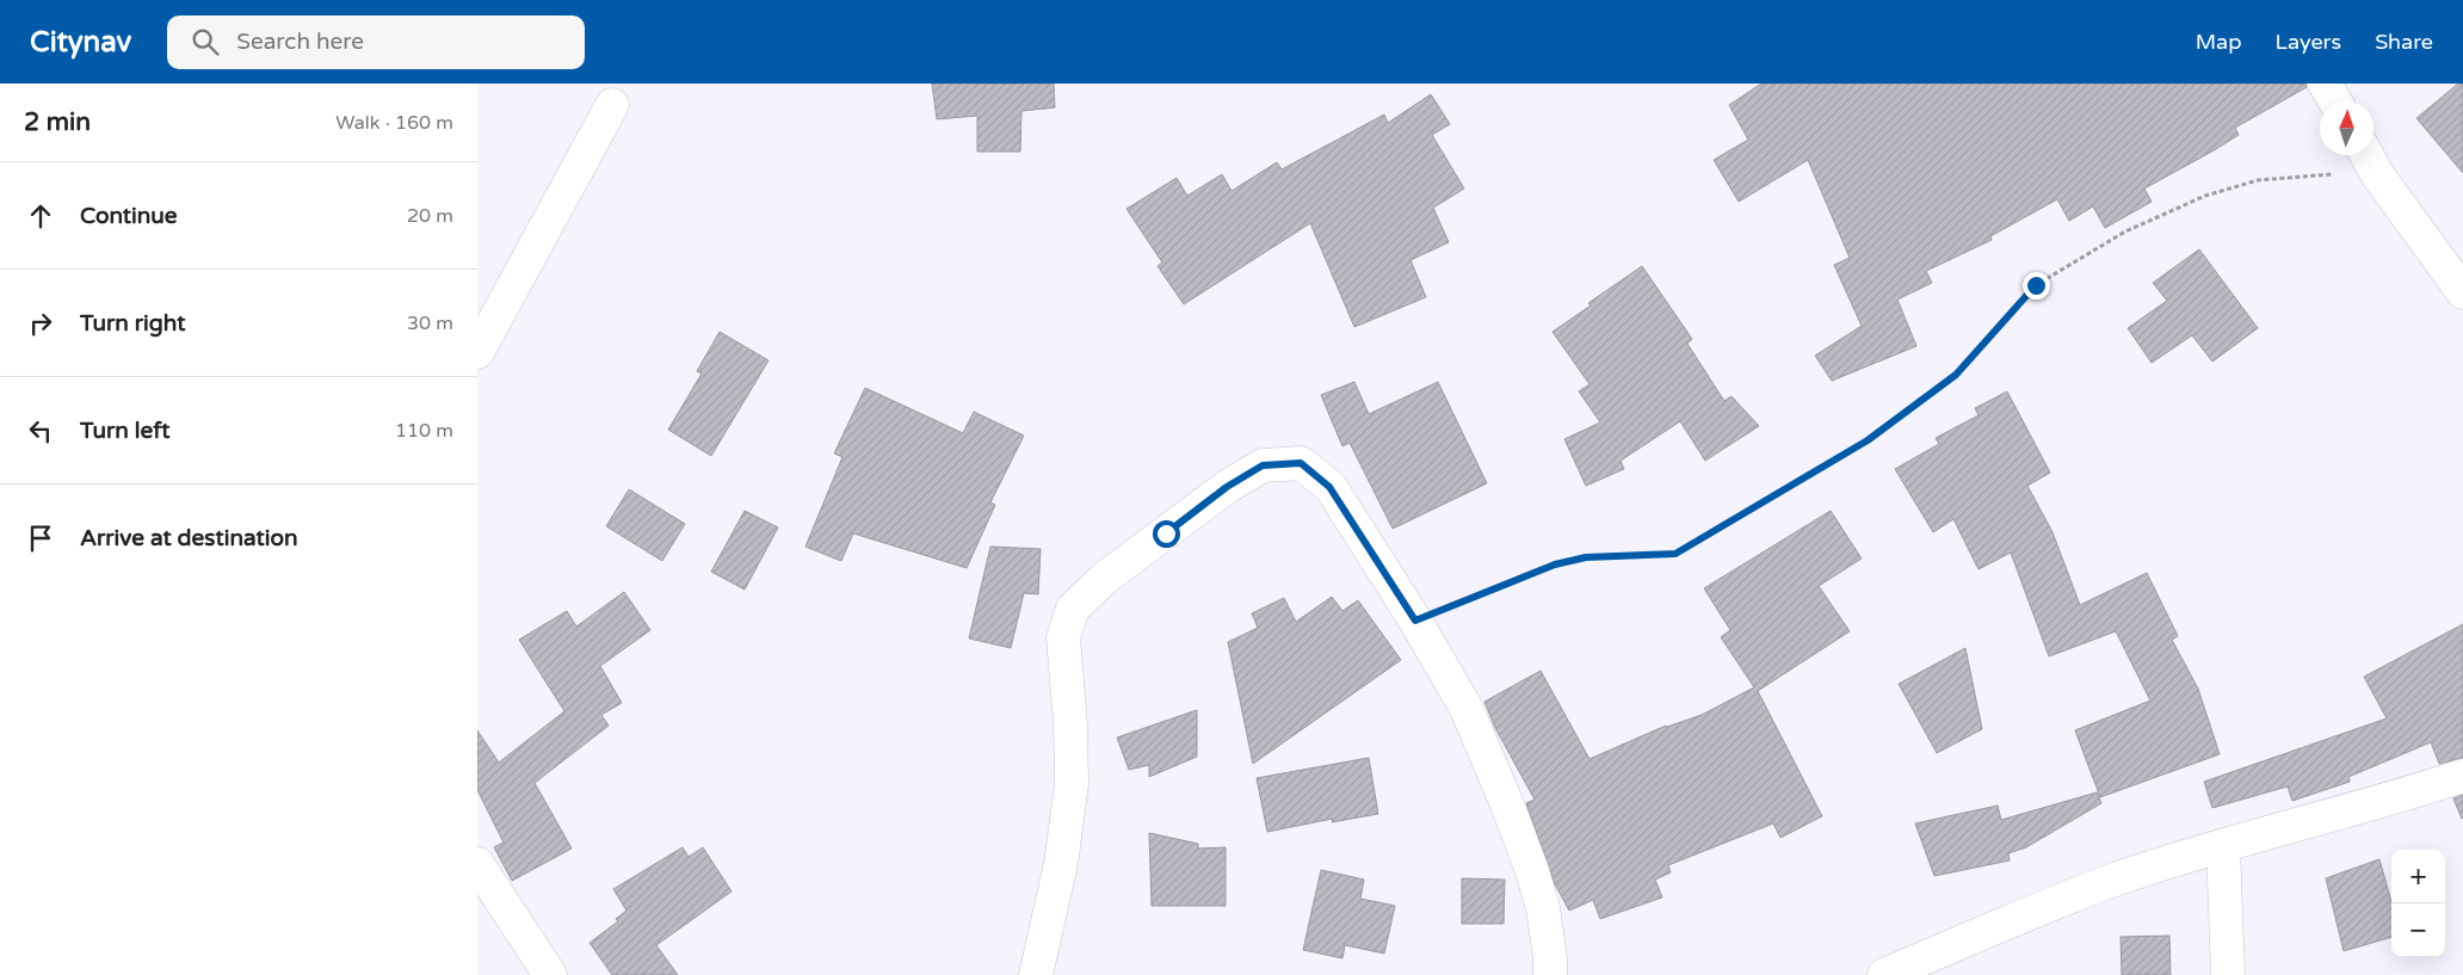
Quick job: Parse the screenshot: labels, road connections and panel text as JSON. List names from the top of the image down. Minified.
{"north":"top","page":{"header":"Citynav","search":"Search here","nav":["Map","Layers","Share"],"heading":["2 min","Walk · 160 m"],"list":[["Continue","20 m"],["Turn right","30 m"],["Turn left","110 m"],"Arrive at destination"],"map_buttons":["+","−"]}}
